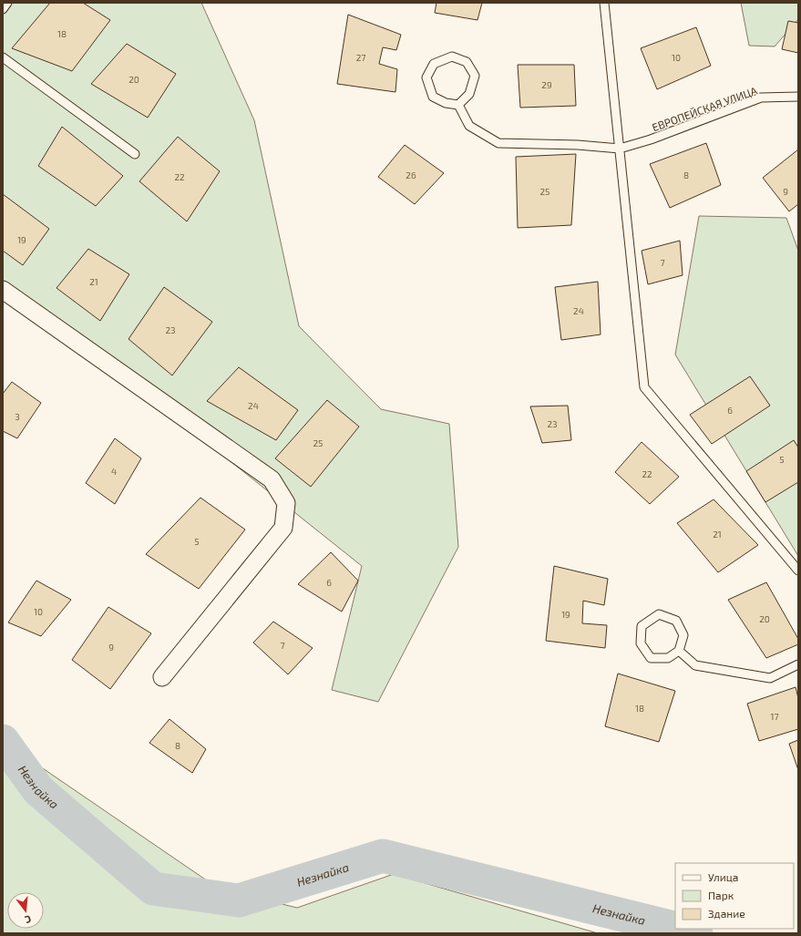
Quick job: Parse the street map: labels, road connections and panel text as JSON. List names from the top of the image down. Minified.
{"streets":{"lane":["ЕВРОПЕЙСКАЯ УЛИЦА"]},"water":["Незнайка"],"house_numbers":["18","27","10","20","29","26","8","22","25","9","19","7","21","24","23","24","6","3","23","25","5","4","22","21","5","6","10","19","20","7","9","18","17","8"],"legend":["Улица","Парк","Здание"],"north":"bottom"}
